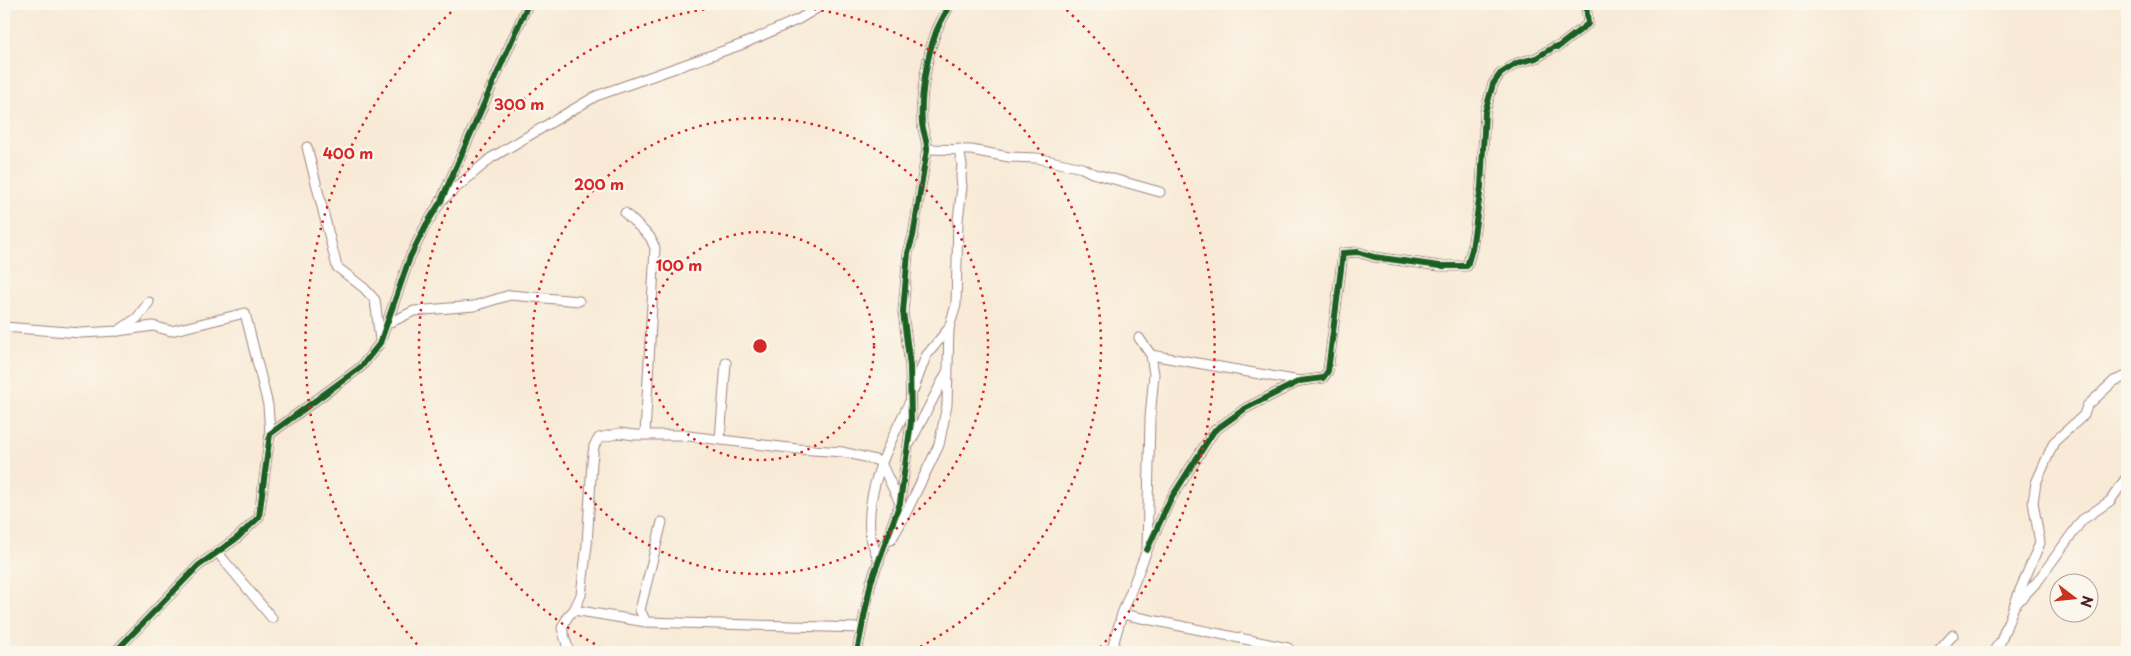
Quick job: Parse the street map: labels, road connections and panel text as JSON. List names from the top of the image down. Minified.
{"north":"right","rings":["300 m","400 m","200 m","100 m"]}
